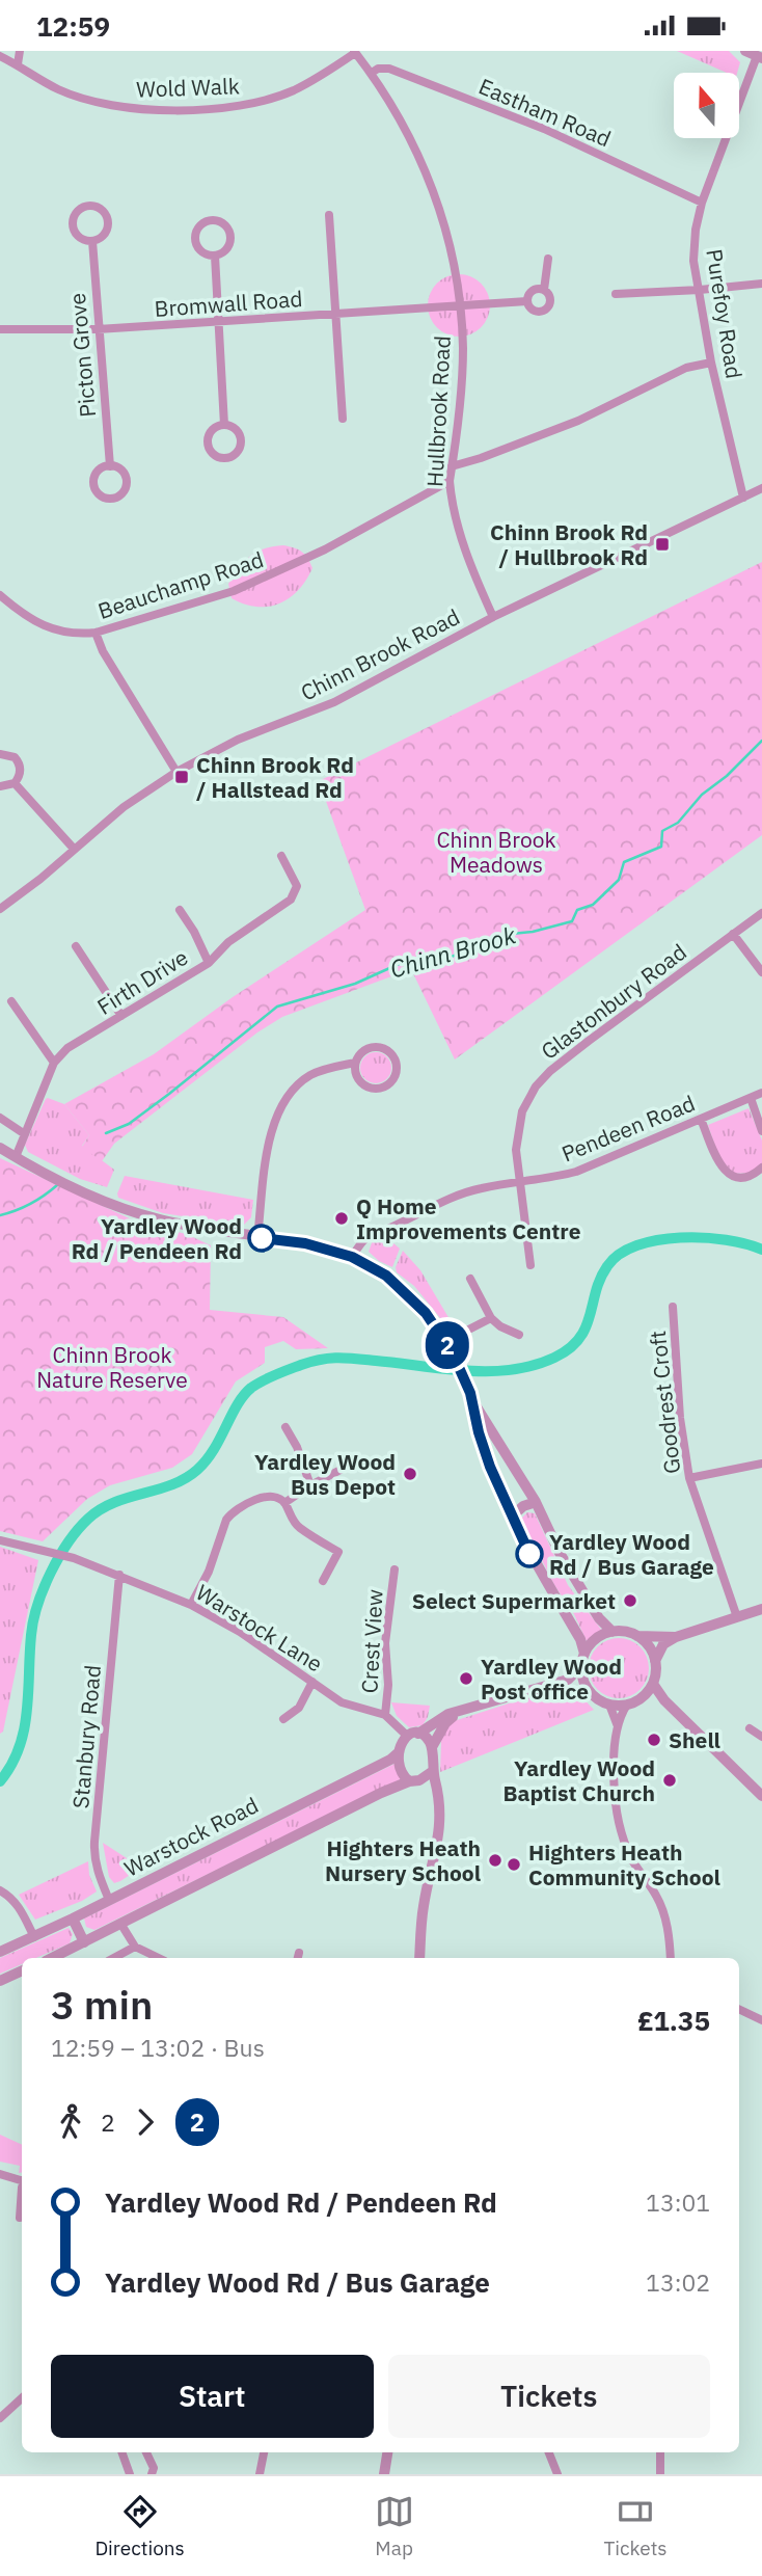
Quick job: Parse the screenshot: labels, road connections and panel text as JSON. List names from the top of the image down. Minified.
{"streets":{"street":["Wold Walk","Eastham Road","Bromwall Road","Purefoy Road","Picton Grove","Hullbrook Road","Beauchamp Road","Chinn Brook Road","Firth Drive","Glastonbury Road","Pendeen Road","Goodrest Croft","Warstock Lane","Crest View","Stanbury Road","Warstock Road"]},"crossings":[["Wold Walk","Hullbrook Road"],["Eastham Road","Purefoy Road"],["Eastham Road","Hullbrook Road"],["Bromwall Road","Picton Grove"],["Bromwall Road","Hullbrook Road"],["Purefoy Road","Chinn Brook Road"],["Hullbrook Road","Beauchamp Road"],["Hullbrook Road","Chinn Brook Road"],["Glastonbury Road","Pendeen Road"],["Warstock Lane","Crest View"],["Warstock Lane","Stanbury Road"],["Warstock Lane","Warstock Road"],["Stanbury Road","Warstock Road"]],"water":["Chinn Brook"],"parks":["Chinn Brook Meadows","Chinn Brook Nature Reserve"],"places":{"transit":["Chinn Brook Rd / Hullbrook Rd","Chinn Brook Rd / Hallstead Rd"],"other":["Q Home Improvements Centre","Yardley Wood Rd / Pendeen Rd","Yardley Wood Bus Depot","Yardley Wood Rd / Bus Garage","Select Supermarket","Yardley Wood Post office","Shell","Yardley Wood Baptist Church","Highters Heath Nursery School","Highters Heath Community School"]},"lines":["bus line 2"],"north":"top","page":{"status":"12:59","on_map":"2","heading":["3 min","12:59 – 13:02 · Bus","£1.35"],"legs":["2","2"],"list":[{"name":"Yardley Wood Rd / Pendeen Rd","value":"13:01"},{"name":"Yardley Wood Rd / Bus Garage","value":"13:02"}],"buttons":["Start","Tickets"],"tabs":["Directions","Map","Tickets"]}}
